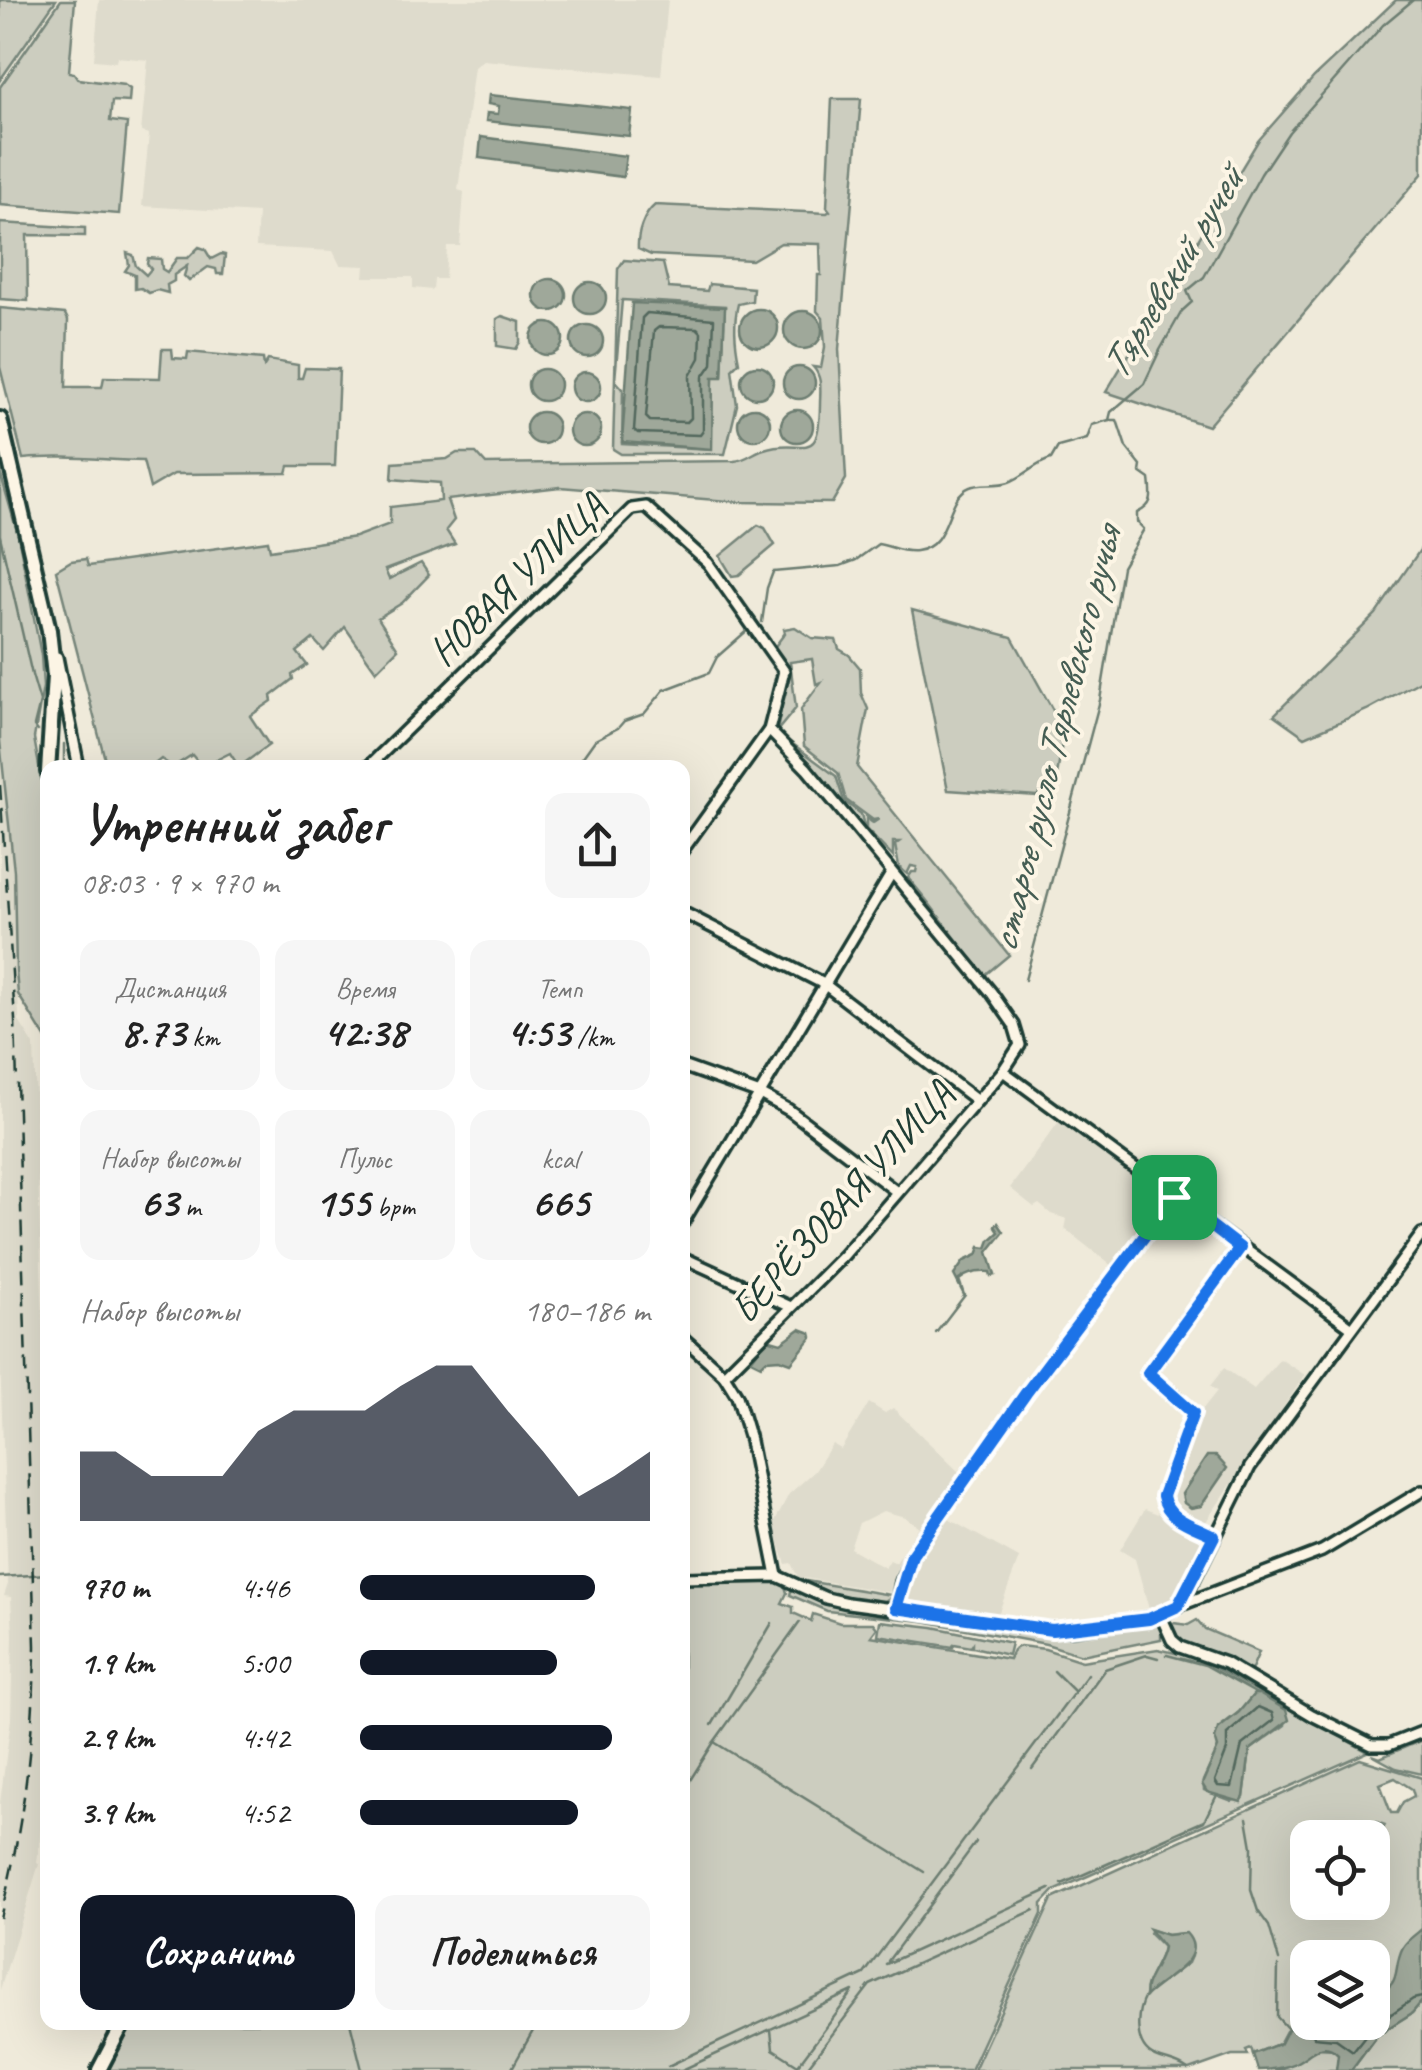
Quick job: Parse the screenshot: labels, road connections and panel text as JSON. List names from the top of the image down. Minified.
{"streets":{"street":["НОВАЯ УЛИЦА","БЕРЁЗОВАЯ УЛИЦА"]},"water":["Тярлевский ручей","старое русло Тярлевского ручья"],"page":{"heading":["Утренний забег","08:03 · 9 × 970 m"],"stats":[["Дистанция","8.73 km"],["Время","42:38"],["Темп","4:53 /km"],["Набор высоты","63 m"],["Пульс","155 bpm"],["kcal","665"]],"chart":["Набор высоты","180–186 m"],"list":[{"name":"970 m","note":"4:46"},{"name":"1.9 km","note":"5:00"},{"name":"2.9 km","note":"4:42"},{"name":"3.9 km","note":"4:52"}],"buttons":["Сохранить","Поделиться"]}}
